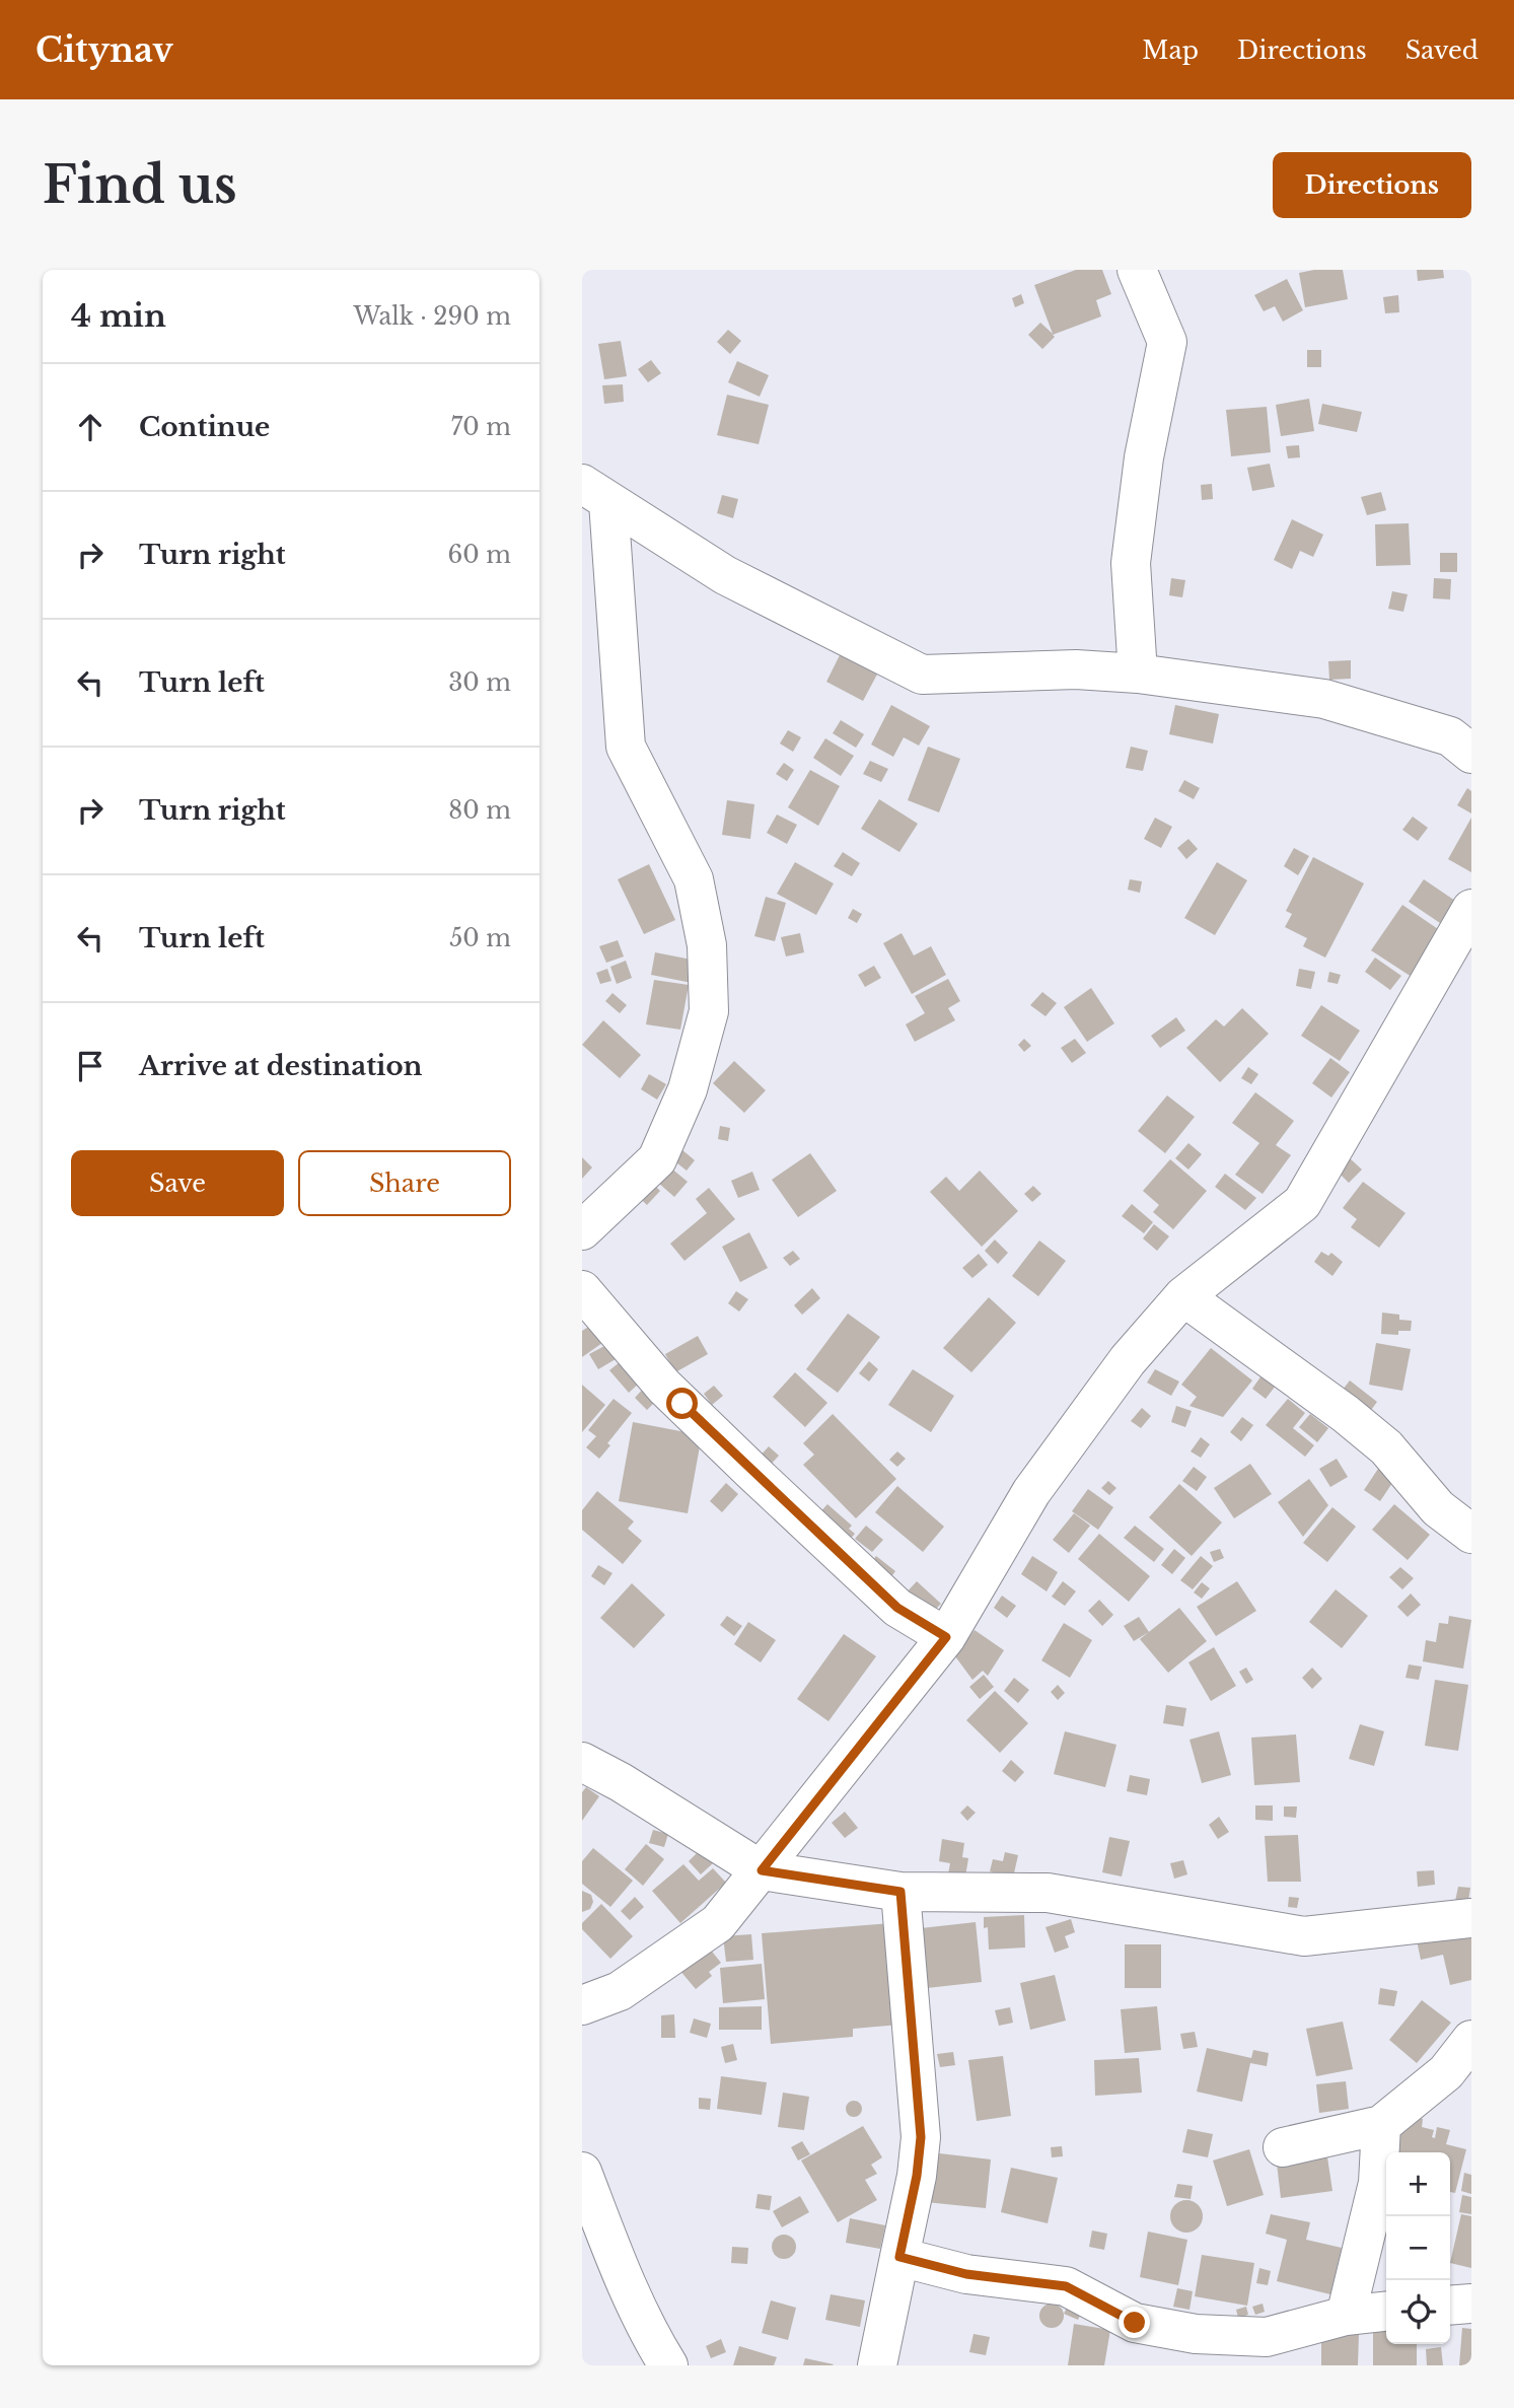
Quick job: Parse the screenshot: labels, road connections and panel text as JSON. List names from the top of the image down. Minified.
{"page":{"header":"Citynav","nav":["Map","Directions","Saved"],"buttons":["Directions",["Save","Share"]],"title":"Find us","heading":["4 min","Walk · 290 m"],"list":[["Continue","70 m"],["Turn right","60 m"],["Turn left","30 m"],["Turn right","80 m"],["Turn left","50 m"],"Arrive at destination"],"map_buttons":["+","−"]}}
